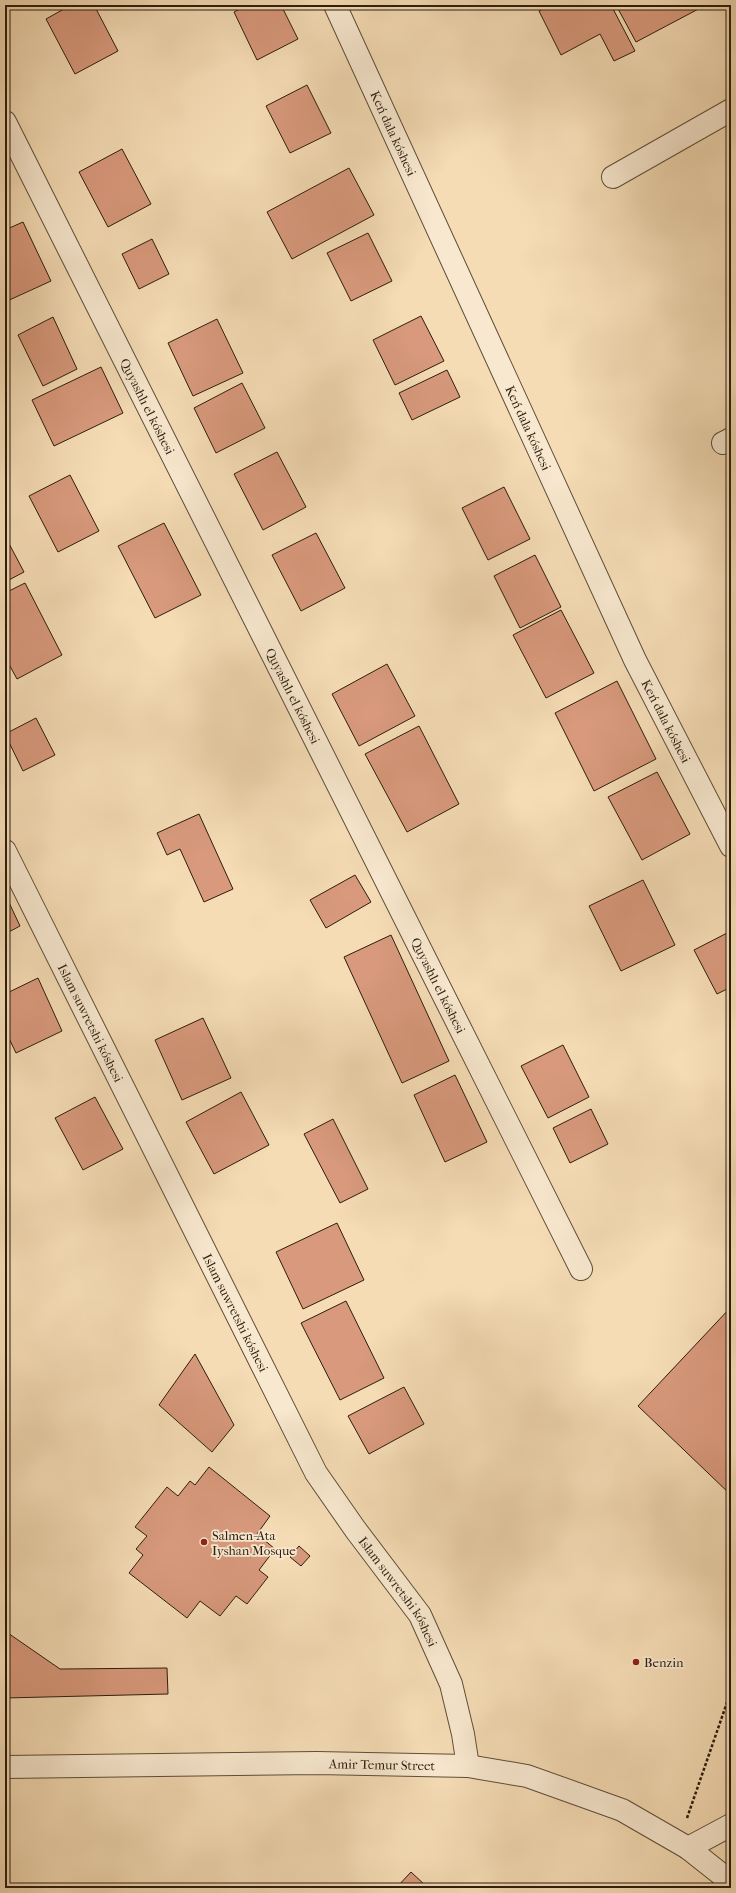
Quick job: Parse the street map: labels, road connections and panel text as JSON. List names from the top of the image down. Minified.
{"streets":{"street":["Keń dala kóshesi","Quyashlı el kóshesi","Islam suwretshi kóshesi","Amir Temur Street"]},"crossings":[["Islam suwretshi kóshesi","Amir Temur Street"]],"places":["Salmen-Ata Iyshan Mosque","Benzin"]}
